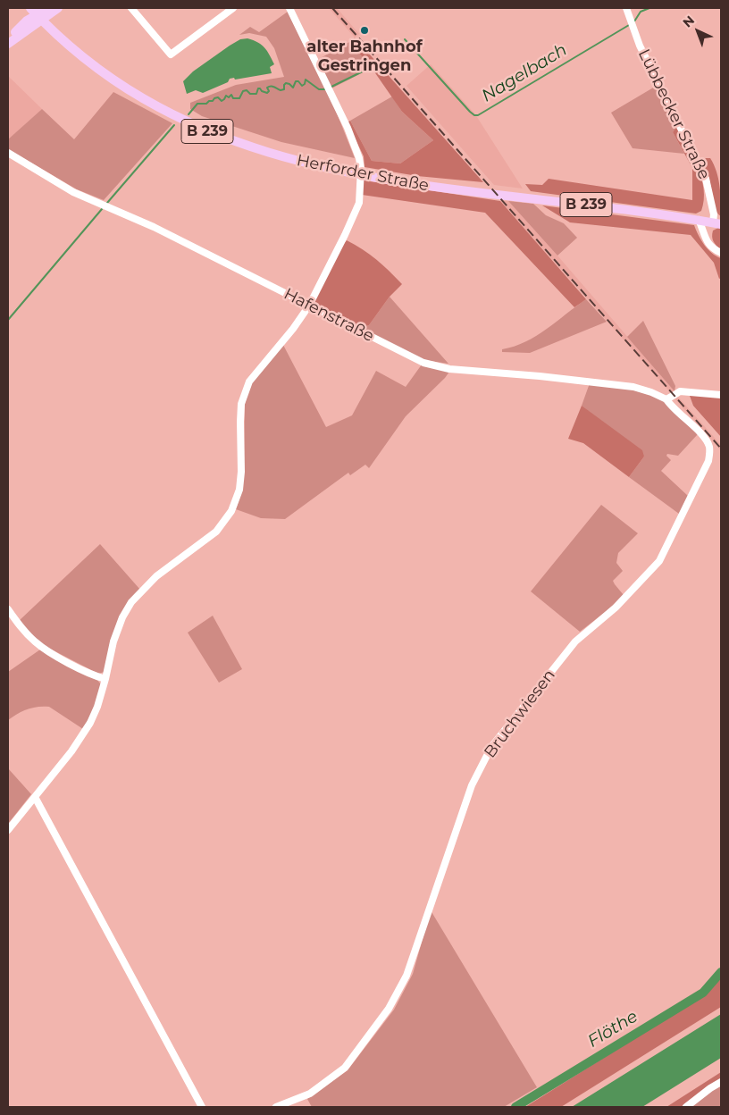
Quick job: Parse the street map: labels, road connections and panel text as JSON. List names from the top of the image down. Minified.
{"streets":{"main road":["B 239","Herforder Straße"],"street":["Lübbecker Straße","Hafenstraße","Bruchwiesen"]},"crossings":[["Lübbecker Straße","Herforder Straße"],["Hafenstraße","Bruchwiesen"]],"water":["Nagelbach","Flöthe"],"places":["alter Bahnhof Gestringen"],"north":"top left"}
